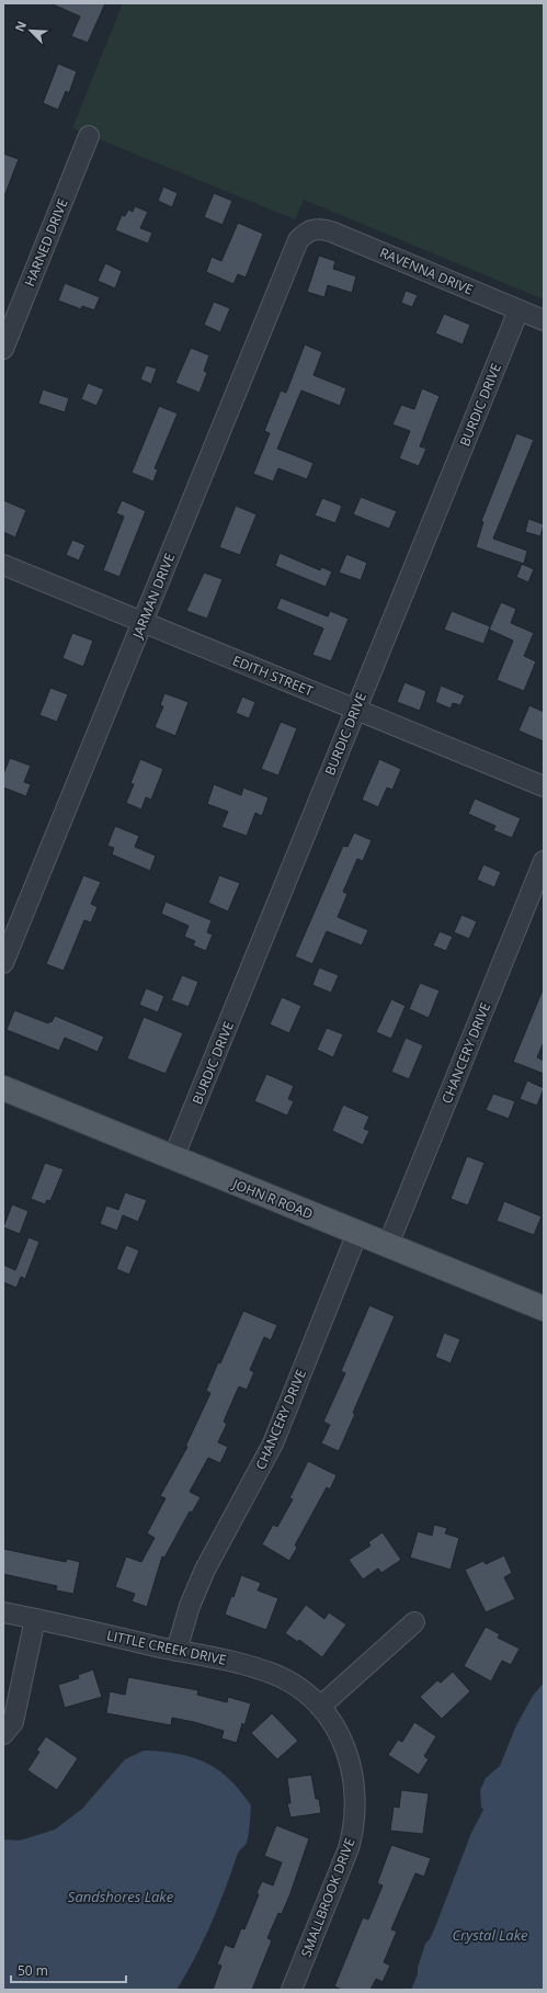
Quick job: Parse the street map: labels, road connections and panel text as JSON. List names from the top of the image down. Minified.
{"streets":{"main road":["JOHN R ROAD"],"street":["HARNED DRIVE","RAVENNA DRIVE","BURDIC DRIVE","JARMAN DRIVE","EDITH STREET","CHANCERY DRIVE","LITTLE CREEK DRIVE","SMALLBROOK DRIVE"]},"crossings":[["RAVENNA DRIVE","BURDIC DRIVE"],["RAVENNA DRIVE","JARMAN DRIVE"],["BURDIC DRIVE","EDITH STREET"],["BURDIC DRIVE","JOHN R ROAD"],["JARMAN DRIVE","EDITH STREET"],["CHANCERY DRIVE","JOHN R ROAD"],["CHANCERY DRIVE","LITTLE CREEK DRIVE"],["LITTLE CREEK DRIVE","SMALLBROOK DRIVE"]],"water":["Sandshores Lake","Crystal Lake"],"scale_bar":"50 m","north":"top left"}
